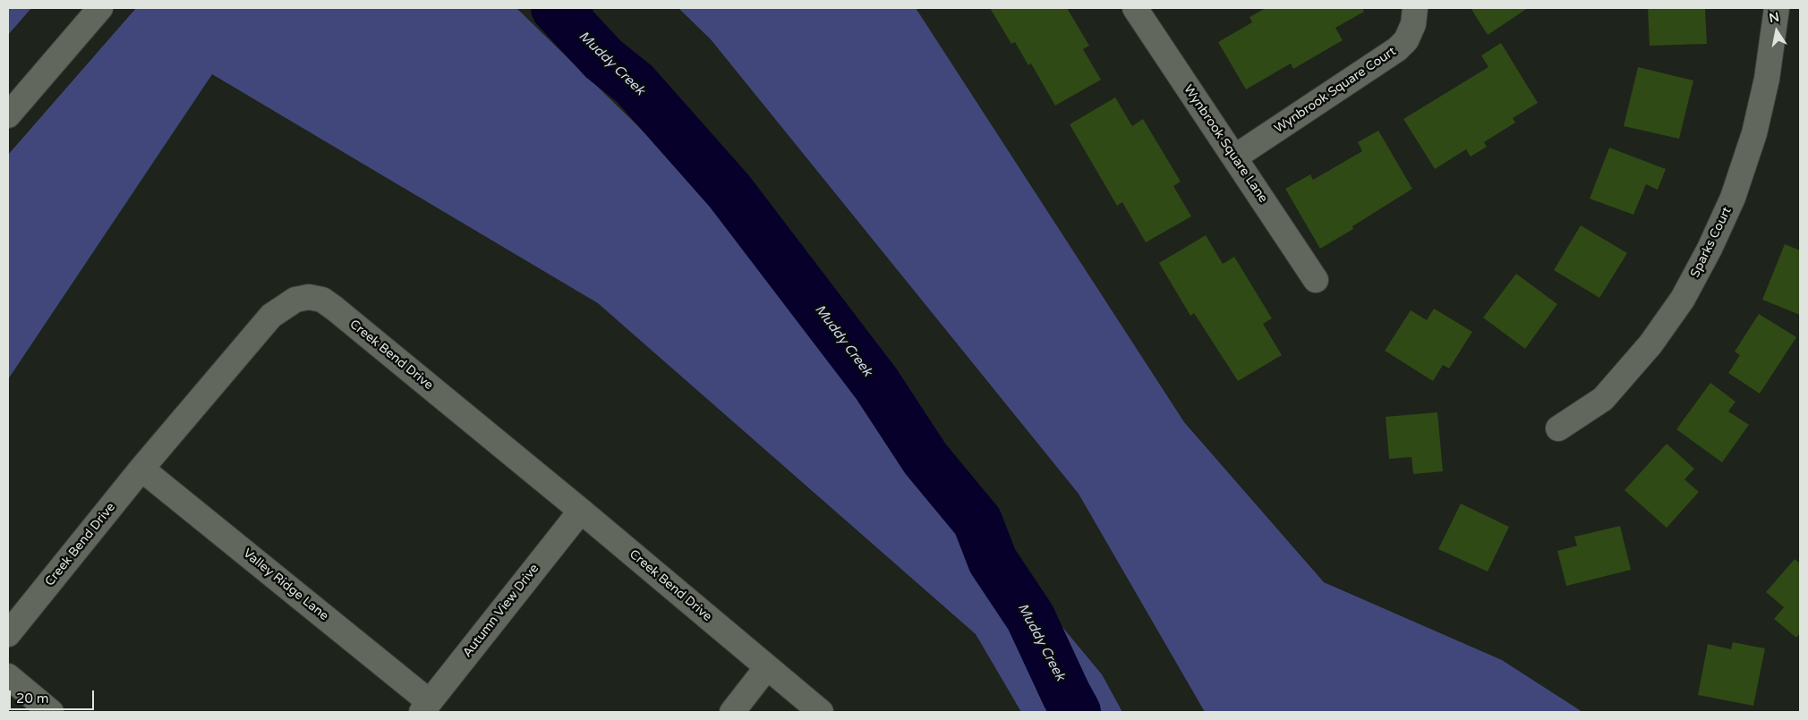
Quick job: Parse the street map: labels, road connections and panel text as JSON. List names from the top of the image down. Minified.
{"streets":{"street":["Wynbrook Square Court","Wynbrook Square Lane","Sparks Court","Creek Bend Drive","Valley Ridge Lane","Autumn View Drive"]},"crossings":[["Wynbrook Square Court","Wynbrook Square Lane"],["Creek Bend Drive","Valley Ridge Lane"],["Creek Bend Drive","Autumn View Drive"],["Valley Ridge Lane","Autumn View Drive"]],"water":["Muddy Creek"],"scale_bar":"20 m","north":"top"}
